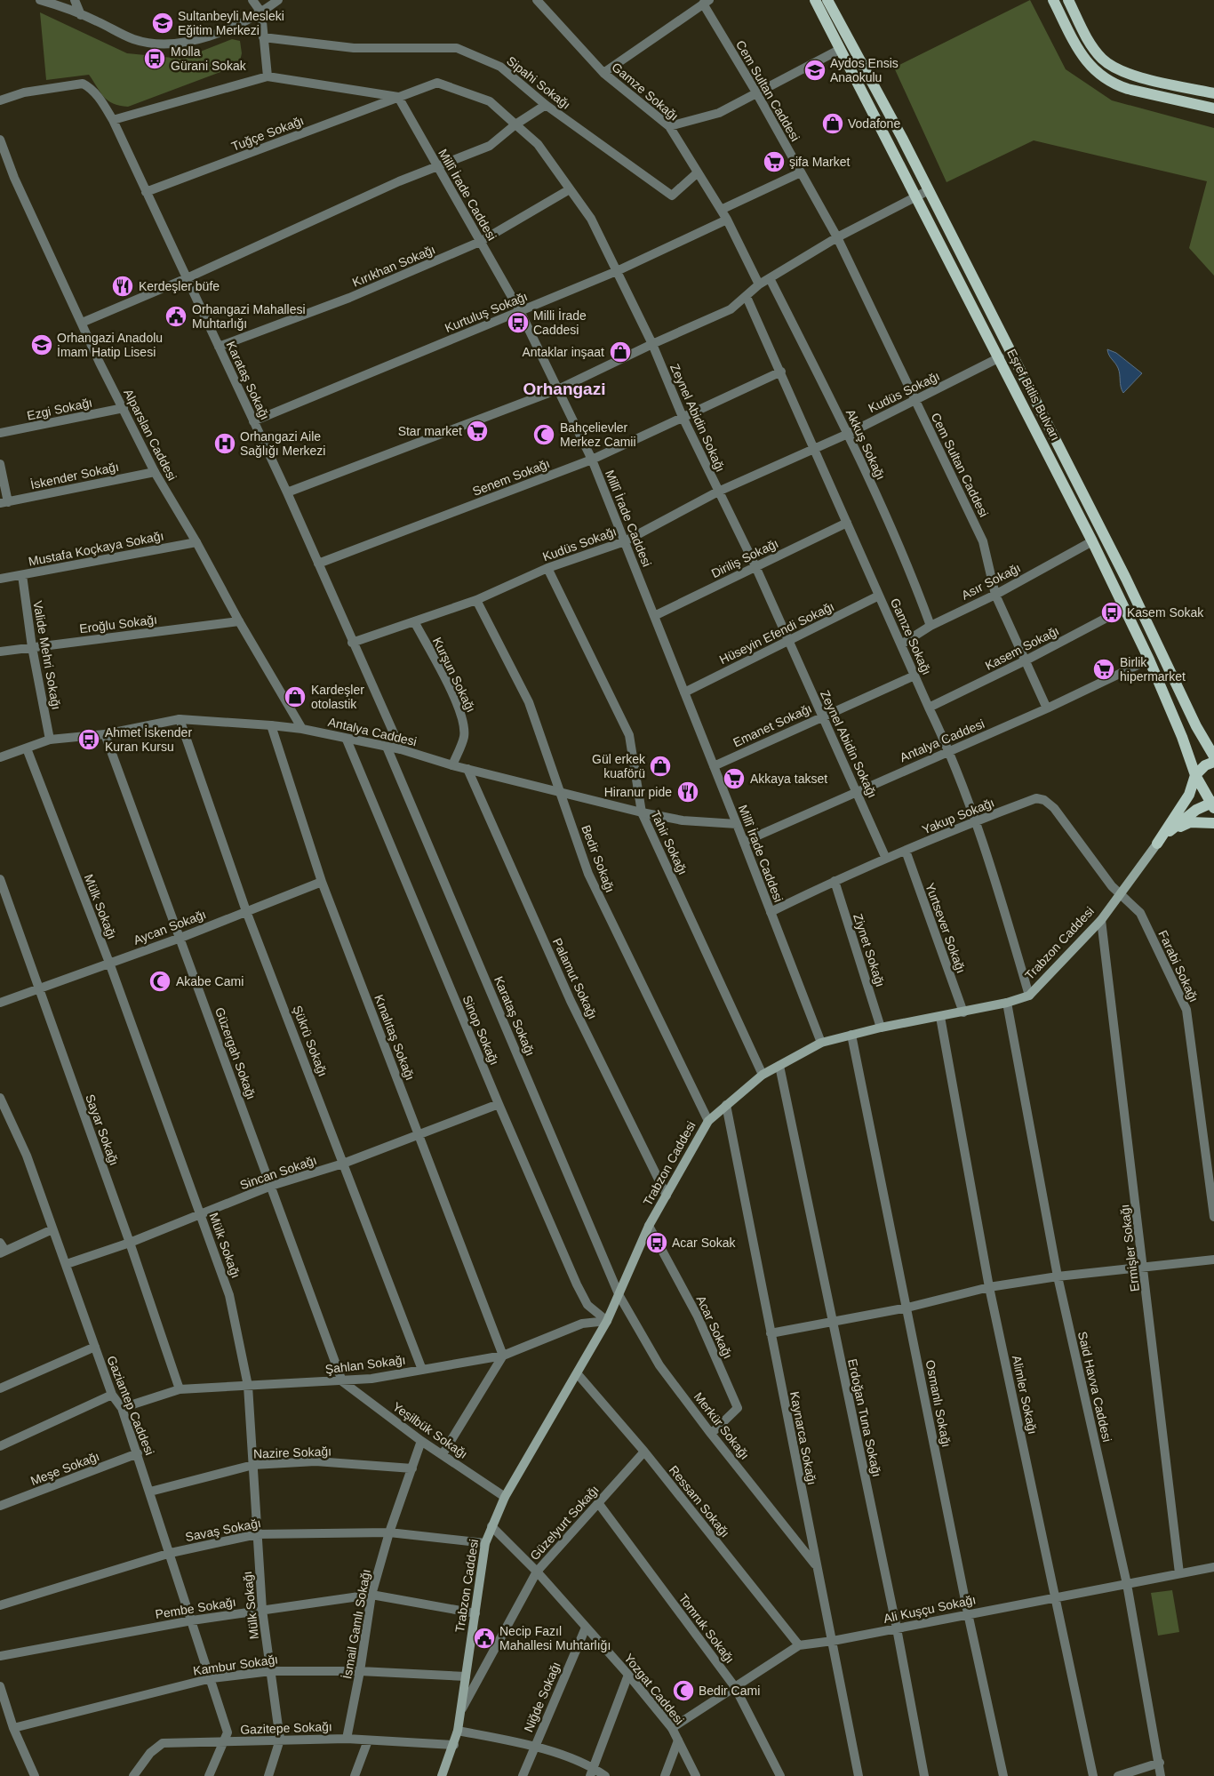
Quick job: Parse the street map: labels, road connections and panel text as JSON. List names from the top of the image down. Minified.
{"streets":{"main road":["Eşref Bitlis Bulvarı","Trabzon Caddesi"],"street":["Sipahi Sokağı","Cem Sultan Caddesi","Gamze Sokağı","Tuğçe Sokağı","Millî İrade Caddesi","Kırıkhan Sokağı","Kurtuluş Sokağı","Karataş Sokağı","Kudüs Sokağı","Ezgi Sokağı","Zeynel Abidin Sokağı","Alparslan Caddesi","Akkuş Sokağı","İskender Sokağı","Senem Sokağı","Mustafa Koçkaya Sokağı","Diriliş Sokağı","Asır Sokağı","Eroğlu Sokağı","Hüseyin Efendi Sokağı","Kasem Sokağı","Valide Mehri Sokağı","Kurşun Sokağı","Emanet Sokağı","Antalya Caddesi","Yakup Sokağı","Tahir Sokağı","Bedir Sokağı","Mülk Sokağı","Aycan Sokağı","Yurtsever Sokağı","Ziynet Sokağı","Farabi Sokağı","Palamut Sokağı","Sinop Sokağı","Kınalıtaş Sokağı","Şükrü Sokağı","Güzergah Sokağı","Sayar Sokağı","Sincan Sokağı","Ermişler Sokağı","Acar Sokağı","Şahlan Sokağı","Said Havva Caddesi","Alimler Sokağı","Osmanlı Sokağı","Gaziantep Caddesi","Erdoğan Tuna Sokağı","Merkür Sokağı","Yeşilbük Sokağı","Kaynarca Sokağı","Nazire Sokağı","Meşe Sokağı","Ressam Sokağı","Güzelyurt Sokağı","Savaş Sokağı","Pembe Sokağı","Ali Kuşçu Sokağı","İsmail Gamlı Sokağı","Tomruk Sokağı","Kambur Sokağı","Yozgat Caddesi","Niğde Sokağı","Gazitepe Sokağı"]},"crossings":[["Sipahi Sokağı","Gamze Sokağı"],["Cem Sultan Caddesi","Kudüs Sokağı"],["Cem Sultan Caddesi","Asır Sokağı"],["Cem Sultan Caddesi","Kasem Sokağı"],["Cem Sultan Caddesi","Antalya Caddesi"],["Gamze Sokağı","Kurtuluş Sokağı"],["Gamze Sokağı","Kudüs Sokağı"],["Gamze Sokağı","Senem Sokağı"],["Gamze Sokağı","Diriliş Sokağı"],["Gamze Sokağı","Asır Sokağı"],["Gamze Sokağı","Hüseyin Efendi Sokağı"],["Gamze Sokağı","Kasem Sokağı"],["Gamze Sokağı","Emanet Sokağı"],["Gamze Sokağı","Antalya Caddesi"],["Gamze Sokağı","Yakup Sokağı"],["Gamze Sokağı","Trabzon Caddesi"],["Tuğçe Sokağı","Millî İrade Caddesi"],["Tuğçe Sokağı","Karataş Sokağı"],["Tuğçe Sokağı","Zeynel Abidin Sokağı"],["Millî İrade Caddesi","Kırıkhan Sokağı"],["Millî İrade Caddesi","Kurtuluş Sokağı"],["Millî İrade Caddesi","Kudüs Sokağı"],["Millî İrade Caddesi","Zeynel Abidin Sokağı"],["Millî İrade Caddesi","Senem Sokağı"],["Millî İrade Caddesi","Diriliş Sokağı"],["Millî İrade Caddesi","Hüseyin Efendi Sokağı"],["Millî İrade Caddesi","Emanet Sokağı"],["Millî İrade Caddesi","Antalya Caddesi"],["Millî İrade Caddesi","Yakup Sokağı"],["Millî İrade Caddesi","Trabzon Caddesi"],["Kırıkhan Sokağı","Karataş Sokağı"],["Kırıkhan Sokağı","Zeynel Abidin Sokağı"],["Kurtuluş Sokağı","Karataş Sokağı"],["Kurtuluş Sokağı","Zeynel Abidin Sokağı"],["Karataş Sokağı","Kudüs Sokağı"],["Karataş Sokağı","Senem Sokağı"],["Karataş Sokağı","Antalya Caddesi"],["Karataş Sokağı","Trabzon Caddesi"],["Karataş Sokağı","Merkür Sokağı"],["Kudüs Sokağı","Eşref Bitlis Bulvarı"],["Kudüs Sokağı","Zeynel Abidin Sokağı"],["Kudüs Sokağı","Akkuş Sokağı"],["Kudüs Sokağı","Kurşun Sokağı"],["Kudüs Sokağı","Tahir Sokağı"],["Kudüs Sokağı","Bedir Sokağı"],["Eşref Bitlis Bulvarı","Asır Sokağı"],["Eşref Bitlis Bulvarı","Kasem Sokağı"],["Eşref Bitlis Bulvarı","Antalya Caddesi"],["Eşref Bitlis Bulvarı","Trabzon Caddesi"],["Ezgi Sokağı","Alparslan Caddesi"],["Zeynel Abidin Sokağı","Senem Sokağı"],["Zeynel Abidin Sokağı","Diriliş Sokağı"],["Zeynel Abidin Sokağı","Hüseyin Efendi Sokağı"],["Zeynel Abidin Sokağı","Emanet Sokağı"],["Zeynel Abidin Sokağı","Antalya Caddesi"],["Zeynel Abidin Sokağı","Yakup Sokağı"],["Alparslan Caddesi","İskender Sokağı"],["Alparslan Caddesi","Mustafa Koçkaya Sokağı"],["Alparslan Caddesi","Eroğlu Sokağı"],["Alparslan Caddesi","Antalya Caddesi"],["Akkuş Sokağı","Asır Sokağı"],["Mustafa Koçkaya Sokağı","Valide Mehri Sokağı"],["Eroğlu Sokağı","Valide Mehri Sokağı"],["Valide Mehri Sokağı","Antalya Caddesi"],["Kurşun Sokağı","Antalya Caddesi"],["Antalya Caddesi","Tahir Sokağı"],["Antalya Caddesi","Bedir Sokağı"],["Antalya Caddesi","Mülk Sokağı"],["Antalya Caddesi","Palamut Sokağı"],["Antalya Caddesi","Sinop Sokağı"],["Antalya Caddesi","Kınalıtaş Sokağı"],["Antalya Caddesi","Şükrü Sokağı"],["Antalya Caddesi","Güzergah Sokağı"],["Yakup Sokağı","Yurtsever Sokağı"],["Yakup Sokağı","Trabzon Caddesi"],["Yakup Sokağı","Ziynet Sokağı"],["Yakup Sokağı","Farabi Sokağı"],["Tahir Sokağı","Trabzon Caddesi"],["Bedir Sokağı","Trabzon Caddesi"],["Mülk Sokağı","Aycan Sokağı"],["Mülk Sokağı","Sincan Sokağı"],["Mülk Sokağı","Şahlan Sokağı"],["Mülk Sokağı","Nazire Sokağı"],["Mülk Sokağı","Savaş Sokağı"],["Mülk Sokağı","Pembe Sokağı"],["Mülk Sokağı","Kambur Sokağı"],["Mülk Sokağı","Gazitepe Sokağı"],["Aycan Sokağı","Kınalıtaş Sokağı"],["Aycan Sokağı","Şükrü Sokağı"],["Aycan Sokağı","Güzergah Sokağı"],["Aycan Sokağı","Sayar Sokağı"],["Yurtsever Sokağı","Trabzon Caddesi"],["Trabzon Caddesi","Ziynet Sokağı"],["Trabzon Caddesi","Farabi Sokağı"],["Trabzon Caddesi","Palamut Sokağı"],["Trabzon Caddesi","Sinop Sokağı"],["Trabzon Caddesi","Ermişler Sokağı"],["Trabzon Caddesi","Acar Sokağı"],["Trabzon Caddesi","Şahlan Sokağı"],["Trabzon Caddesi","Said Havva Caddesi"],["Trabzon Caddesi","Alimler Sokağı"],["Trabzon Caddesi","Osmanlı Sokağı"],["Trabzon Caddesi","Erdoğan Tuna Sokağı"],["Trabzon Caddesi","Merkür Sokağı"],["Trabzon Caddesi","Yeşilbük Sokağı"],["Trabzon Caddesi","Kaynarca Sokağı"],["Trabzon Caddesi","Ressam Sokağı"],["Trabzon Caddesi","Güzelyurt Sokağı"],["Trabzon Caddesi","Savaş Sokağı"],["Trabzon Caddesi","Pembe Sokağı"],["Trabzon Caddesi","Kambur Sokağı"],["Trabzon Caddesi","Yozgat Caddesi"],["Trabzon Caddesi","Gazitepe Sokağı"],["Sinop Sokağı","Sincan Sokağı"],["Sinop Sokağı","Şahlan Sokağı"],["Kınalıtaş Sokağı","Sincan Sokağı"],["Kınalıtaş Sokağı","Şahlan Sokağı"],["Şükrü Sokağı","Sincan Sokağı"],["Şükrü Sokağı","Şahlan Sokağı"],["Güzergah Sokağı","Sincan Sokağı"],["Güzergah Sokağı","Şahlan Sokağı"],["Güzergah Sokağı","Yeşilbük Sokağı"],["Sayar Sokağı","Sincan Sokağı"],["Sayar Sokağı","Şahlan Sokağı"],["Sincan Sokağı","Gaziantep Caddesi"],["Ermişler Sokağı","Ali Kuşçu Sokağı"],["Acar Sokağı","Merkür Sokağı"],["Şahlan Sokağı","Gaziantep Caddesi"],["Şahlan Sokağı","Yeşilbük Sokağı"],["Said Havva Caddesi","Ali Kuşçu Sokağı"],["Alimler Sokağı","Ali Kuşçu Sokağı"],["Osmanlı Sokağı","Ali Kuşçu Sokağı"],["Gaziantep Caddesi","Nazire Sokağı"],["Gaziantep Caddesi","Meşe Sokağı"],["Gaziantep Caddesi","Savaş Sokağı"],["Gaziantep Caddesi","Pembe Sokağı"],["Gaziantep Caddesi","Kambur Sokağı"],["Gaziantep Caddesi","Gazitepe Sokağı"],["Erdoğan Tuna Sokağı","Ali Kuşçu Sokağı"],["Merkür Sokağı","Kaynarca Sokağı"],["Yeşilbük Sokağı","İsmail Gamlı Sokağı"],["Kaynarca Sokağı","Ali Kuşçu Sokağı"],["Nazire Sokağı","İsmail Gamlı Sokağı"],["Ressam Sokağı","Güzelyurt Sokağı"],["Ressam Sokağı","Ali Kuşçu Sokağı"],["Güzelyurt Sokağı","Tomruk Sokağı"],["Güzelyurt Sokağı","Yozgat Caddesi"],["Savaş Sokağı","İsmail Gamlı Sokağı"],["Pembe Sokağı","İsmail Gamlı Sokağı"],["Ali Kuşçu Sokağı","Tomruk Sokağı"],["Ali Kuşçu Sokağı","Yozgat Caddesi"],["İsmail Gamlı Sokağı","Kambur Sokağı"],["İsmail Gamlı Sokağı","Gazitepe Sokağı"],["Yozgat Caddesi","Niğde Sokağı"]],"districts":["Orhangazi"],"places":{"school or university":["Sultanbeyli Mesleki Eğitim Merkezi","Aydos Ensis Anaokulu","Orhangazi Anadolu İmam Hatip Lisesi"],"bus stop":["Molla Gürani Sokak","Milli İrade Caddesi","Kasem Sokak","Ahmet İskender Kuran Kursu","Acar Sokak"],"shop":["Vodafone","Antaklar inşaat","Kardeşler otolastik","Gül erkek kuaförü"],"supermarket":["şifa Market","Star market","Birlik hipermarket","Akkaya takset"],"restaurant":["Kerdeşler büfe","Hiranur pide"],"public building":["Orhangazi Mahallesi Muhtarlığı","Necip Fazıl Mahallesi Muhtarlığı"],"mosque":["Bahçelievler Merkez Camii","Akabe Cami","Bedir Cami"],"hospital":["Orhangazi Aile Sağlığı Merkezi"]}}
